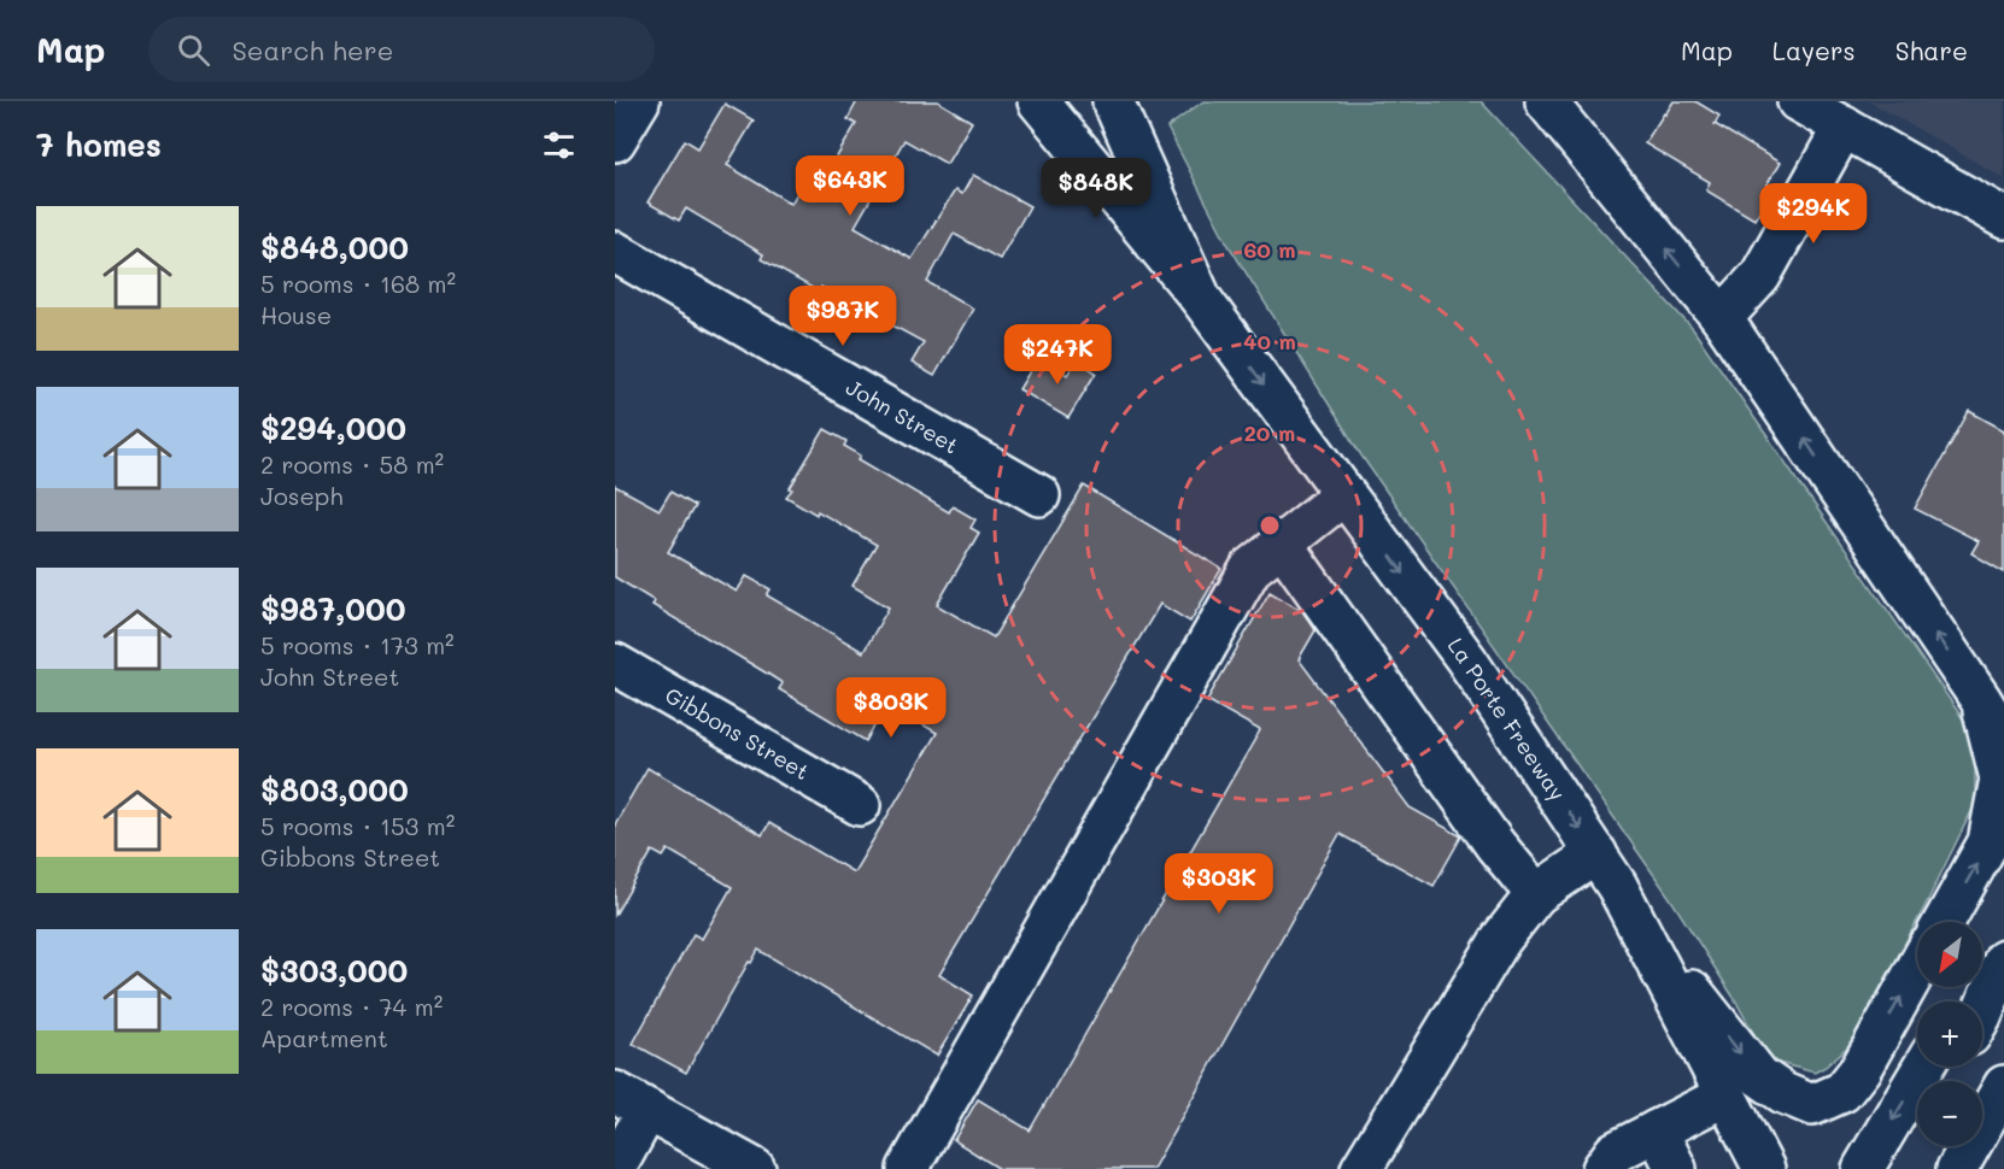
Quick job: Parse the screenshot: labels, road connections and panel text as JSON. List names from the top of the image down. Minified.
{"streets":{"main road":["John Street","La Porte Freeway","Gibbons Street"]},"north":"bottom left","page":{"header":"Map","search":"Search here","nav":["Map","Layers","Share"],"heading":"7 homes","price":["$643K","$848K","$294K","$987K","$247K","$803K","$303K"],"list":[{"name":"$848,000","note":"5 rooms · 168 m² · House"},{"name":"$294,000","note":"2 rooms · 58 m² · Joseph"},{"name":"$987,000","note":"5 rooms · 173 m² · John Street"},{"name":"$803,000","note":"5 rooms · 153 m² · Gibbons Street"},{"name":"$303,000","note":"2 rooms · 74 m² · Apartment"}],"map_buttons":["+","−"]},"rings":["60 m","40 m","20 m"]}
